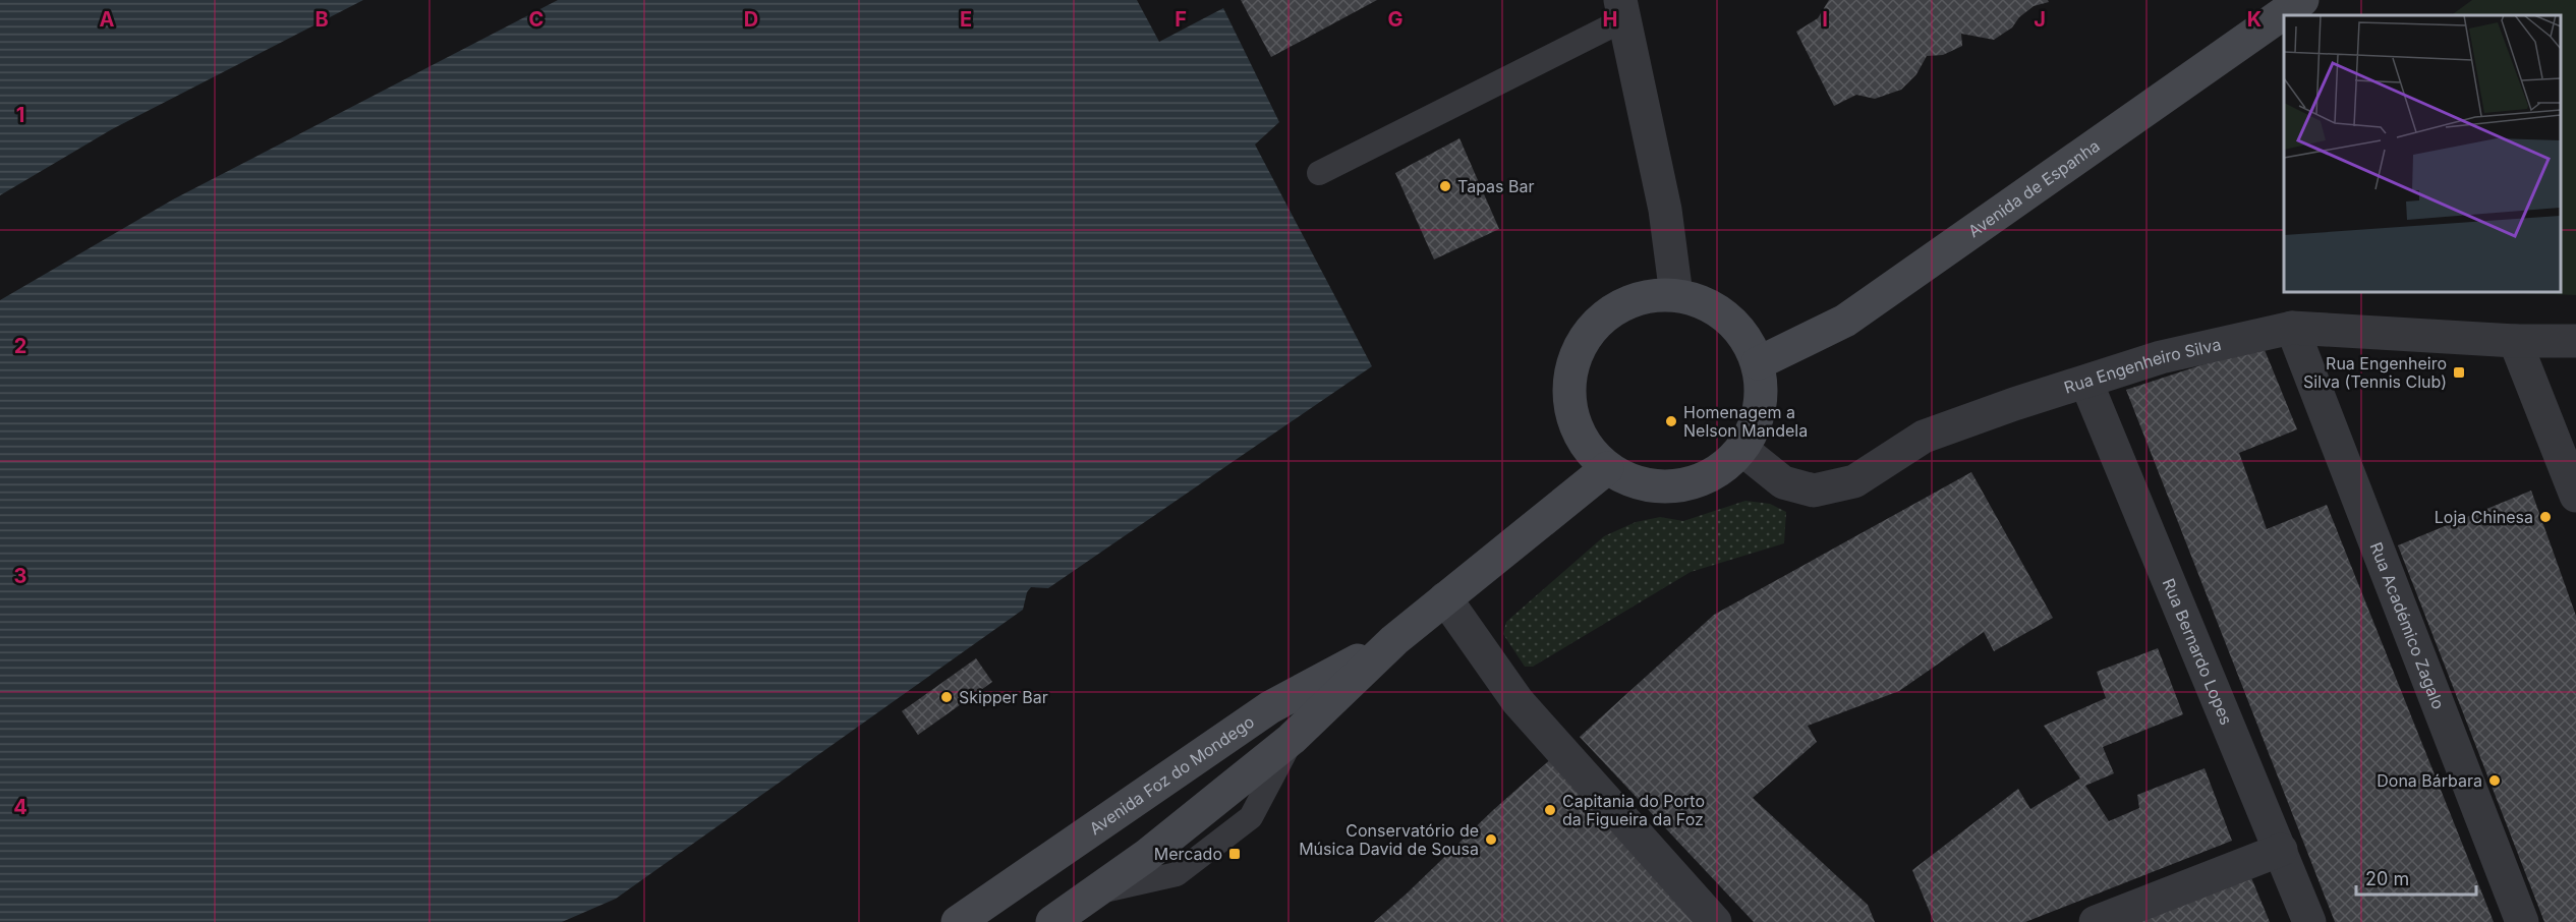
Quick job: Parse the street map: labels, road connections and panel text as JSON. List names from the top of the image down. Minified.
{"streets":{"main road":["Avenida de Espanha","Avenida Foz do Mondego"],"street":["Rua Engenheiro Silva","Rua Académico Zagalo","Rua Bernardo Lopes"]},"crossings":[["Avenida de Espanha","Rua Engenheiro Silva"],["Avenida de Espanha","Avenida Foz do Mondego"],["Rua Engenheiro Silva","Rua Académico Zagalo"],["Rua Engenheiro Silva","Rua Bernardo Lopes"],["Rua Engenheiro Silva","Avenida Foz do Mondego"]],"places":{"other":["Tapas Bar","Homenagem a Nelson Mandela","Loja Chinesa","Skipper Bar","Dona Bárbara","Capitania do Porto da Figueira da Foz","Conservatório de Música David de Sousa"],"transit":["Rua Engenheiro Silva (Tennis Club)","Mercado"]},"scale_bar":"20 m","grid":{"columns":["A","B","C","D","E","F","G","H","I","J","K"],"rows":["1","2","3","4"]}}
